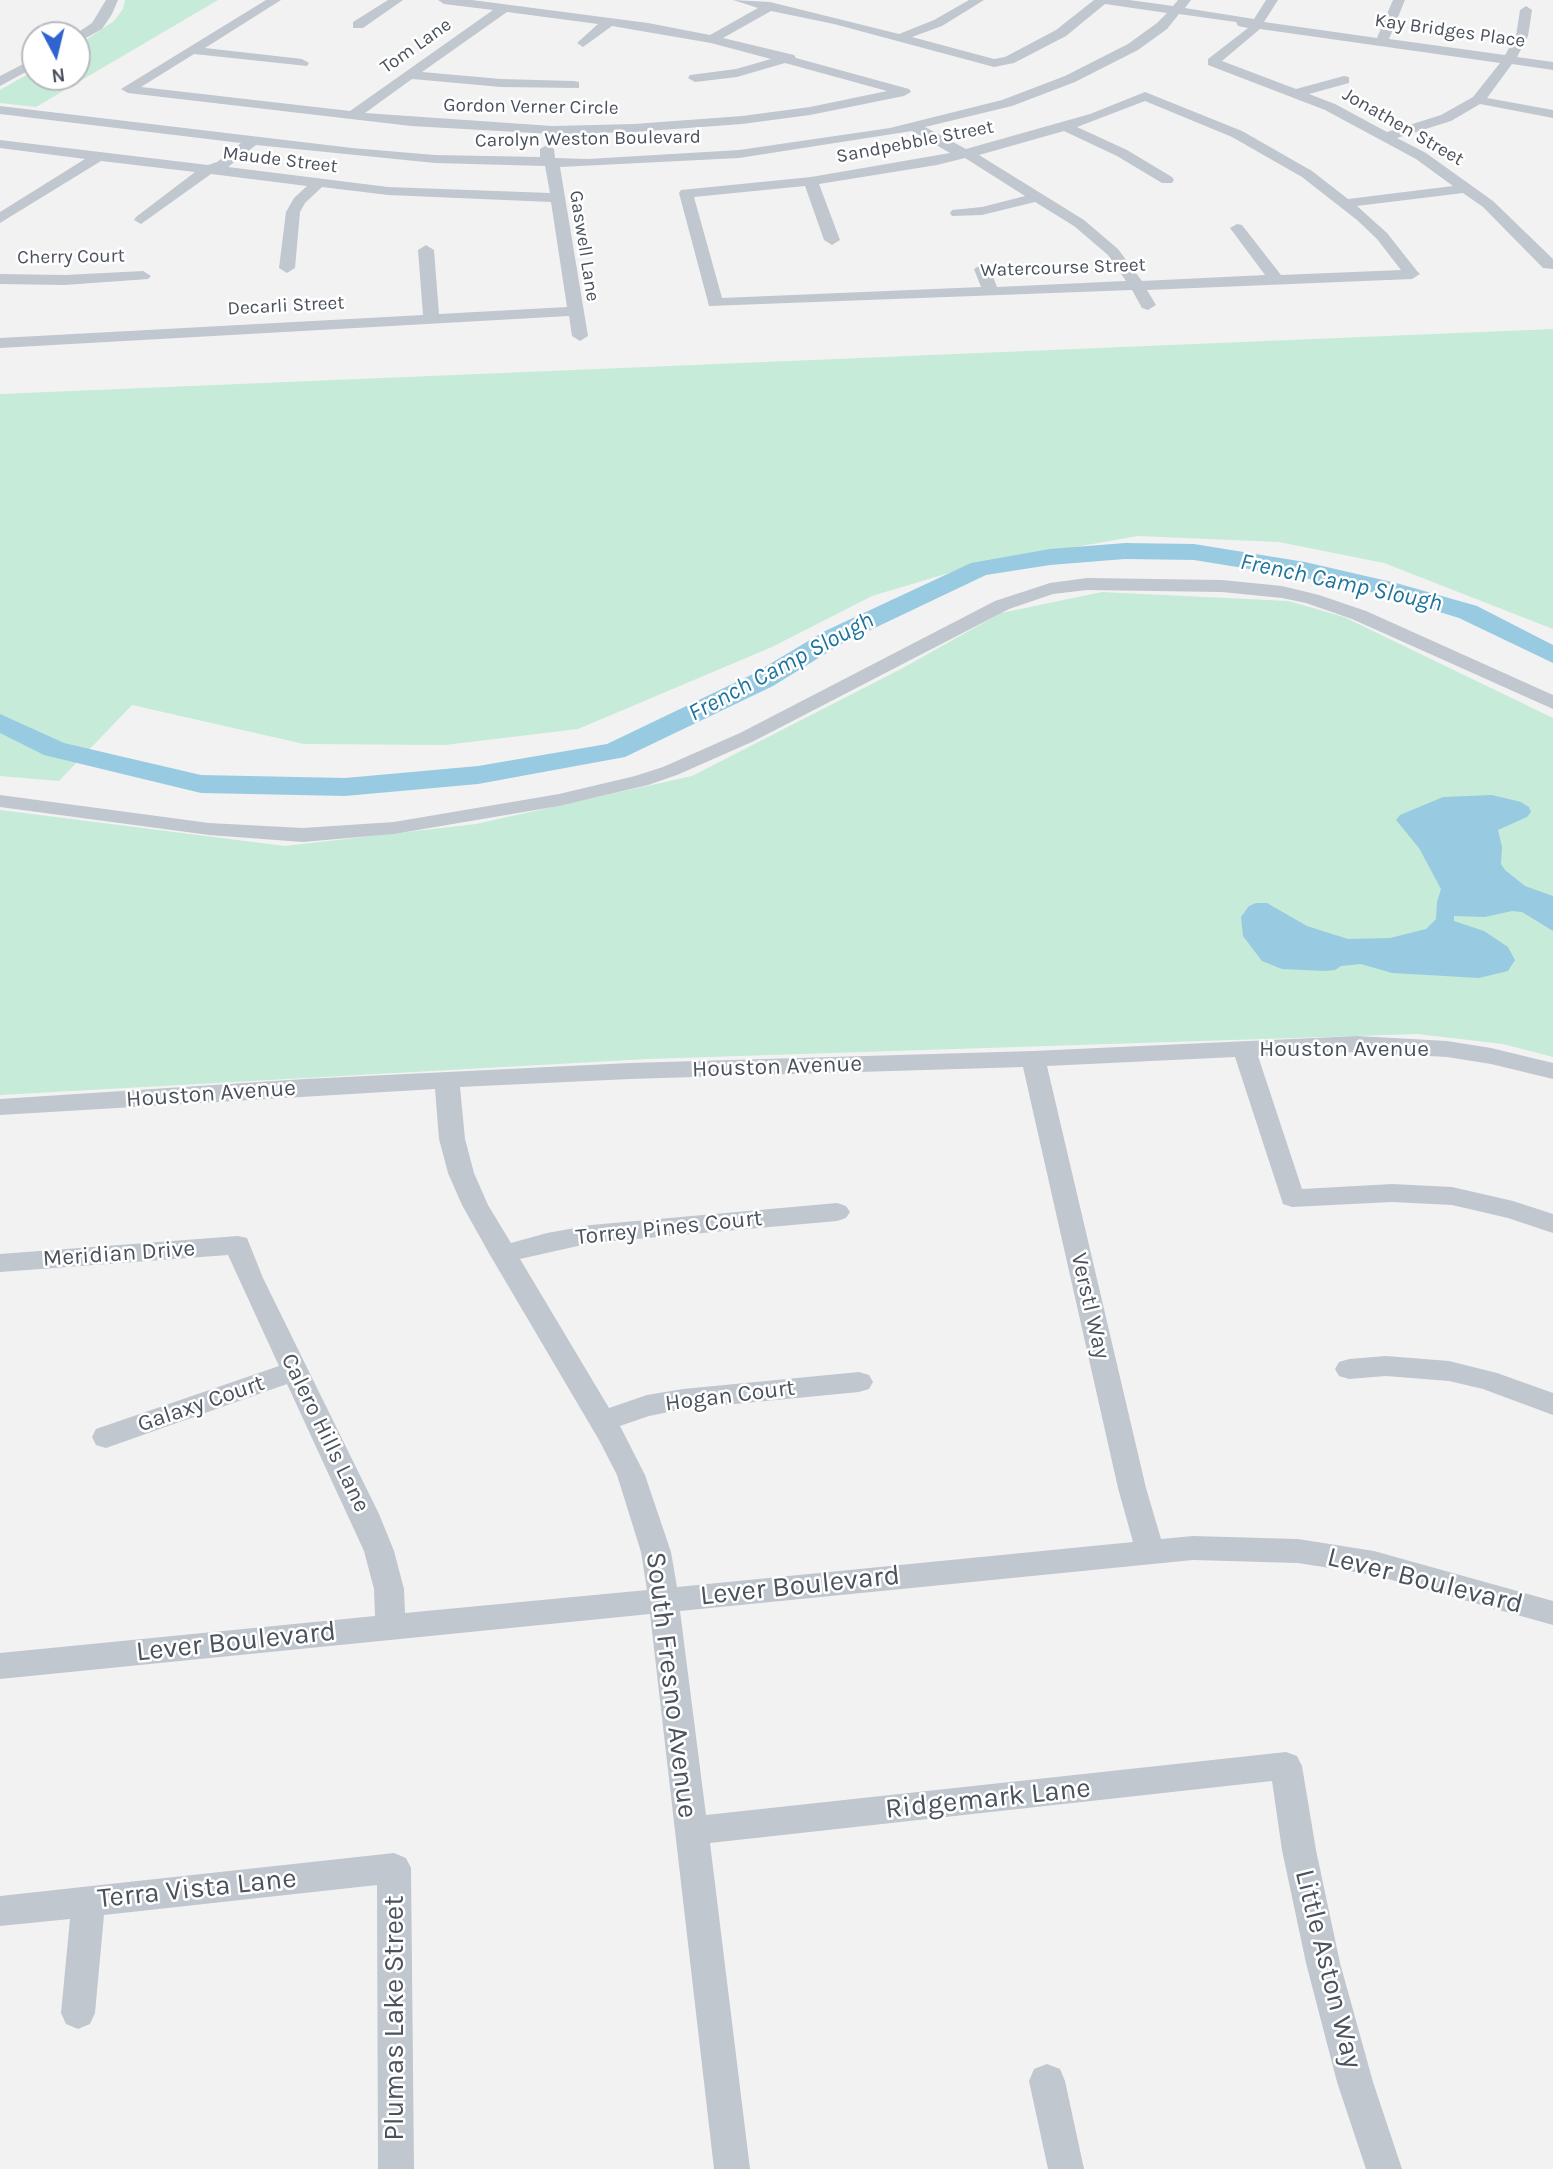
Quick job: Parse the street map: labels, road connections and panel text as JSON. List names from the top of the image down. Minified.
{"streets":{"street":["Kay Bridges Place","Tom Lane","Gordon Verner Circle","Jonathen Street","Carolyn Weston Boulevard","Sandpebble Street","Maude Street","Gaswell Lane","Cherry Court","Watercourse Street","Decarli Street","Houston Avenue","Torrey Pines Court","Meridian Drive","Verstl Way","Hogan Court","Galaxy Court","Calero Hills Lane","Lever Boulevard","South Fresno Avenue","Ridgemark Lane","Terra Vista Lane","Little Aston Way","Plumas Lake Street"]},"crossings":[["Kay Bridges Place","Jonathen Street"],["Kay Bridges Place","Carolyn Weston Boulevard"],["Tom Lane","Gordon Verner Circle"],["Gordon Verner Circle","Gaswell Lane"],["Carolyn Weston Boulevard","Gaswell Lane"],["Sandpebble Street","Watercourse Street"],["Maude Street","Gaswell Lane"],["Gaswell Lane","Decarli Street"],["Houston Avenue","Verstl Way"],["Houston Avenue","South Fresno Avenue"],["Torrey Pines Court","South Fresno Avenue"],["Meridian Drive","Calero Hills Lane"],["Verstl Way","Lever Boulevard"],["Hogan Court","South Fresno Avenue"],["Galaxy Court","Calero Hills Lane"],["Calero Hills Lane","Lever Boulevard"],["Lever Boulevard","South Fresno Avenue"],["South Fresno Avenue","Ridgemark Lane"],["Ridgemark Lane","Little Aston Way"],["Terra Vista Lane","Plumas Lake Street"]],"water":["French Camp Slough"],"north":"bottom"}
